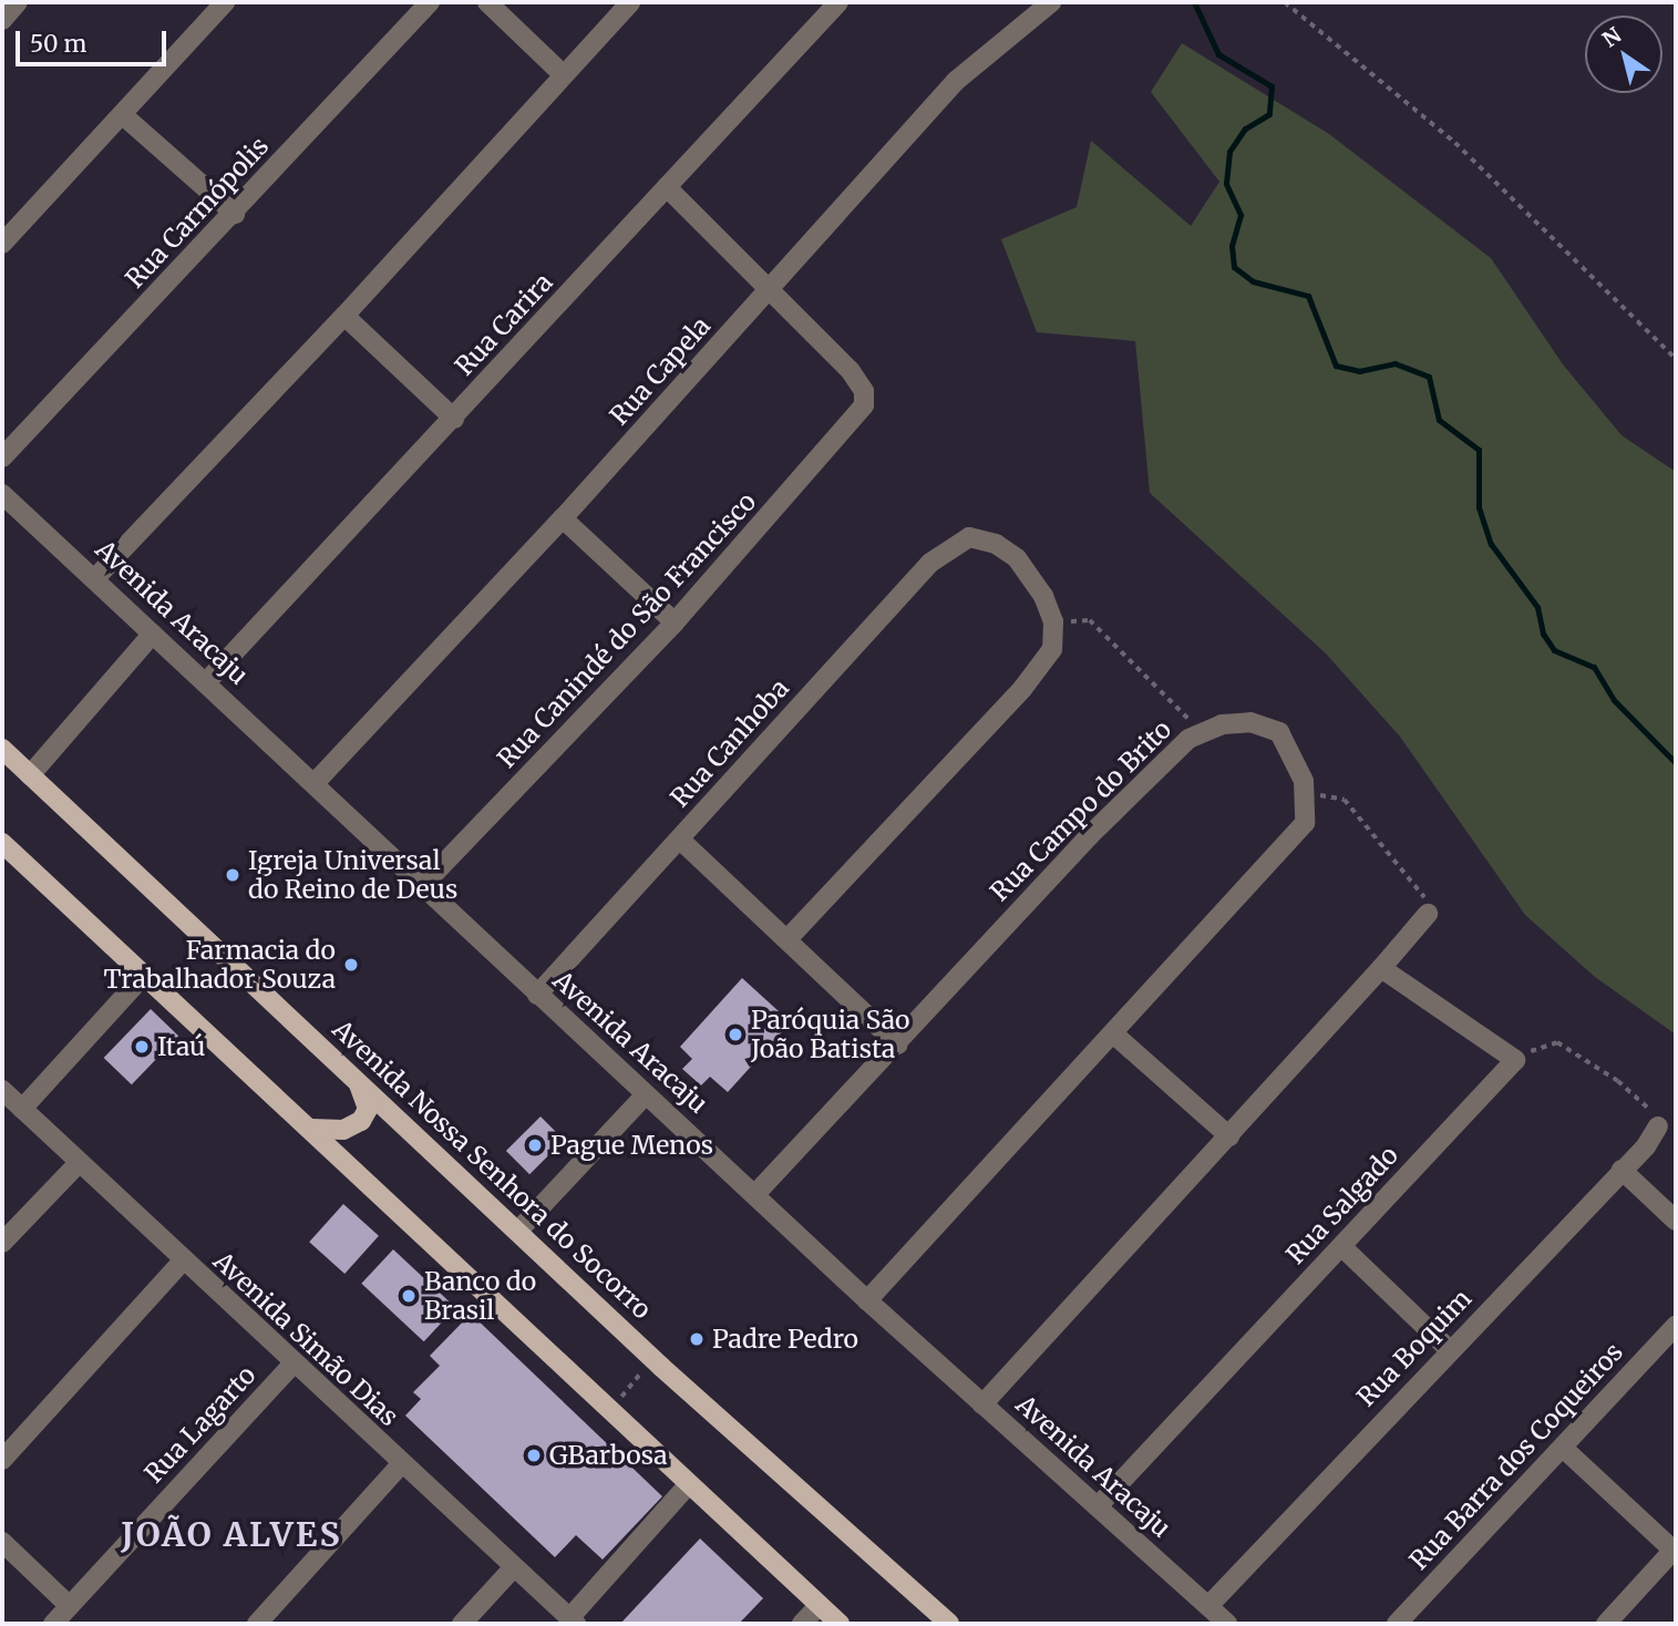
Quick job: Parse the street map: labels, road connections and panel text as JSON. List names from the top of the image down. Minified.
{"streets":{"main road":["Avenida Nossa Senhora do Socorro"],"street":["Rua Carmópolis","Rua Carira","Rua Capela","Avenida Aracaju","Rua Canindé do São Francisco","Rua Canhoba","Rua Campo do Brito","Rua Salgado","Avenida Simão Dias","Rua Boquim","Rua Lagarto","Rua Barra dos Coqueiros"]},"crossings":[["Rua Carira","Avenida Aracaju"],["Rua Capela","Avenida Aracaju"],["Rua Capela","Rua Canindé do São Francisco"],["Avenida Aracaju","Rua Canindé do São Francisco"],["Avenida Aracaju","Rua Canhoba"],["Avenida Aracaju","Rua Campo do Brito"],["Avenida Aracaju","Rua Salgado"],["Avenida Aracaju","Rua Boquim"],["Avenida Simão Dias","Rua Lagarto"]],"districts":["JOÃO ALVES"],"places":["Igreja Universal do Reino de Deus","Farmacia do Trabalhador Souza","Paróquia São João Batista","Itaú","Pague Menos","Banco do Brasil","Padre Pedro","GBarbosa"],"scale_bar":"50 m","north":"top left"}
